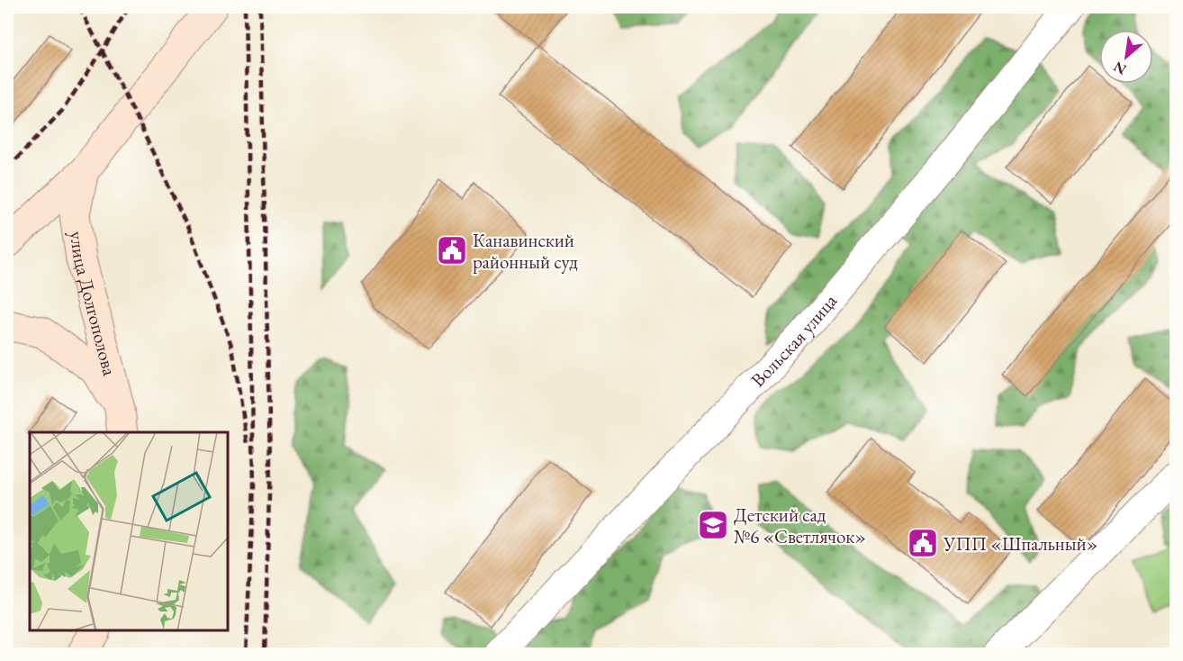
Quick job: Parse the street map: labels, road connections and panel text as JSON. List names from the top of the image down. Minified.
{"streets":{"street":["улица Долгополова","Вольская улица"]},"places":{"public building":["Канавинский районный суд","УПП «Шпальный»"],"school or university":["Детский сад №6 «Светлячок»"]},"north":"bottom left"}
